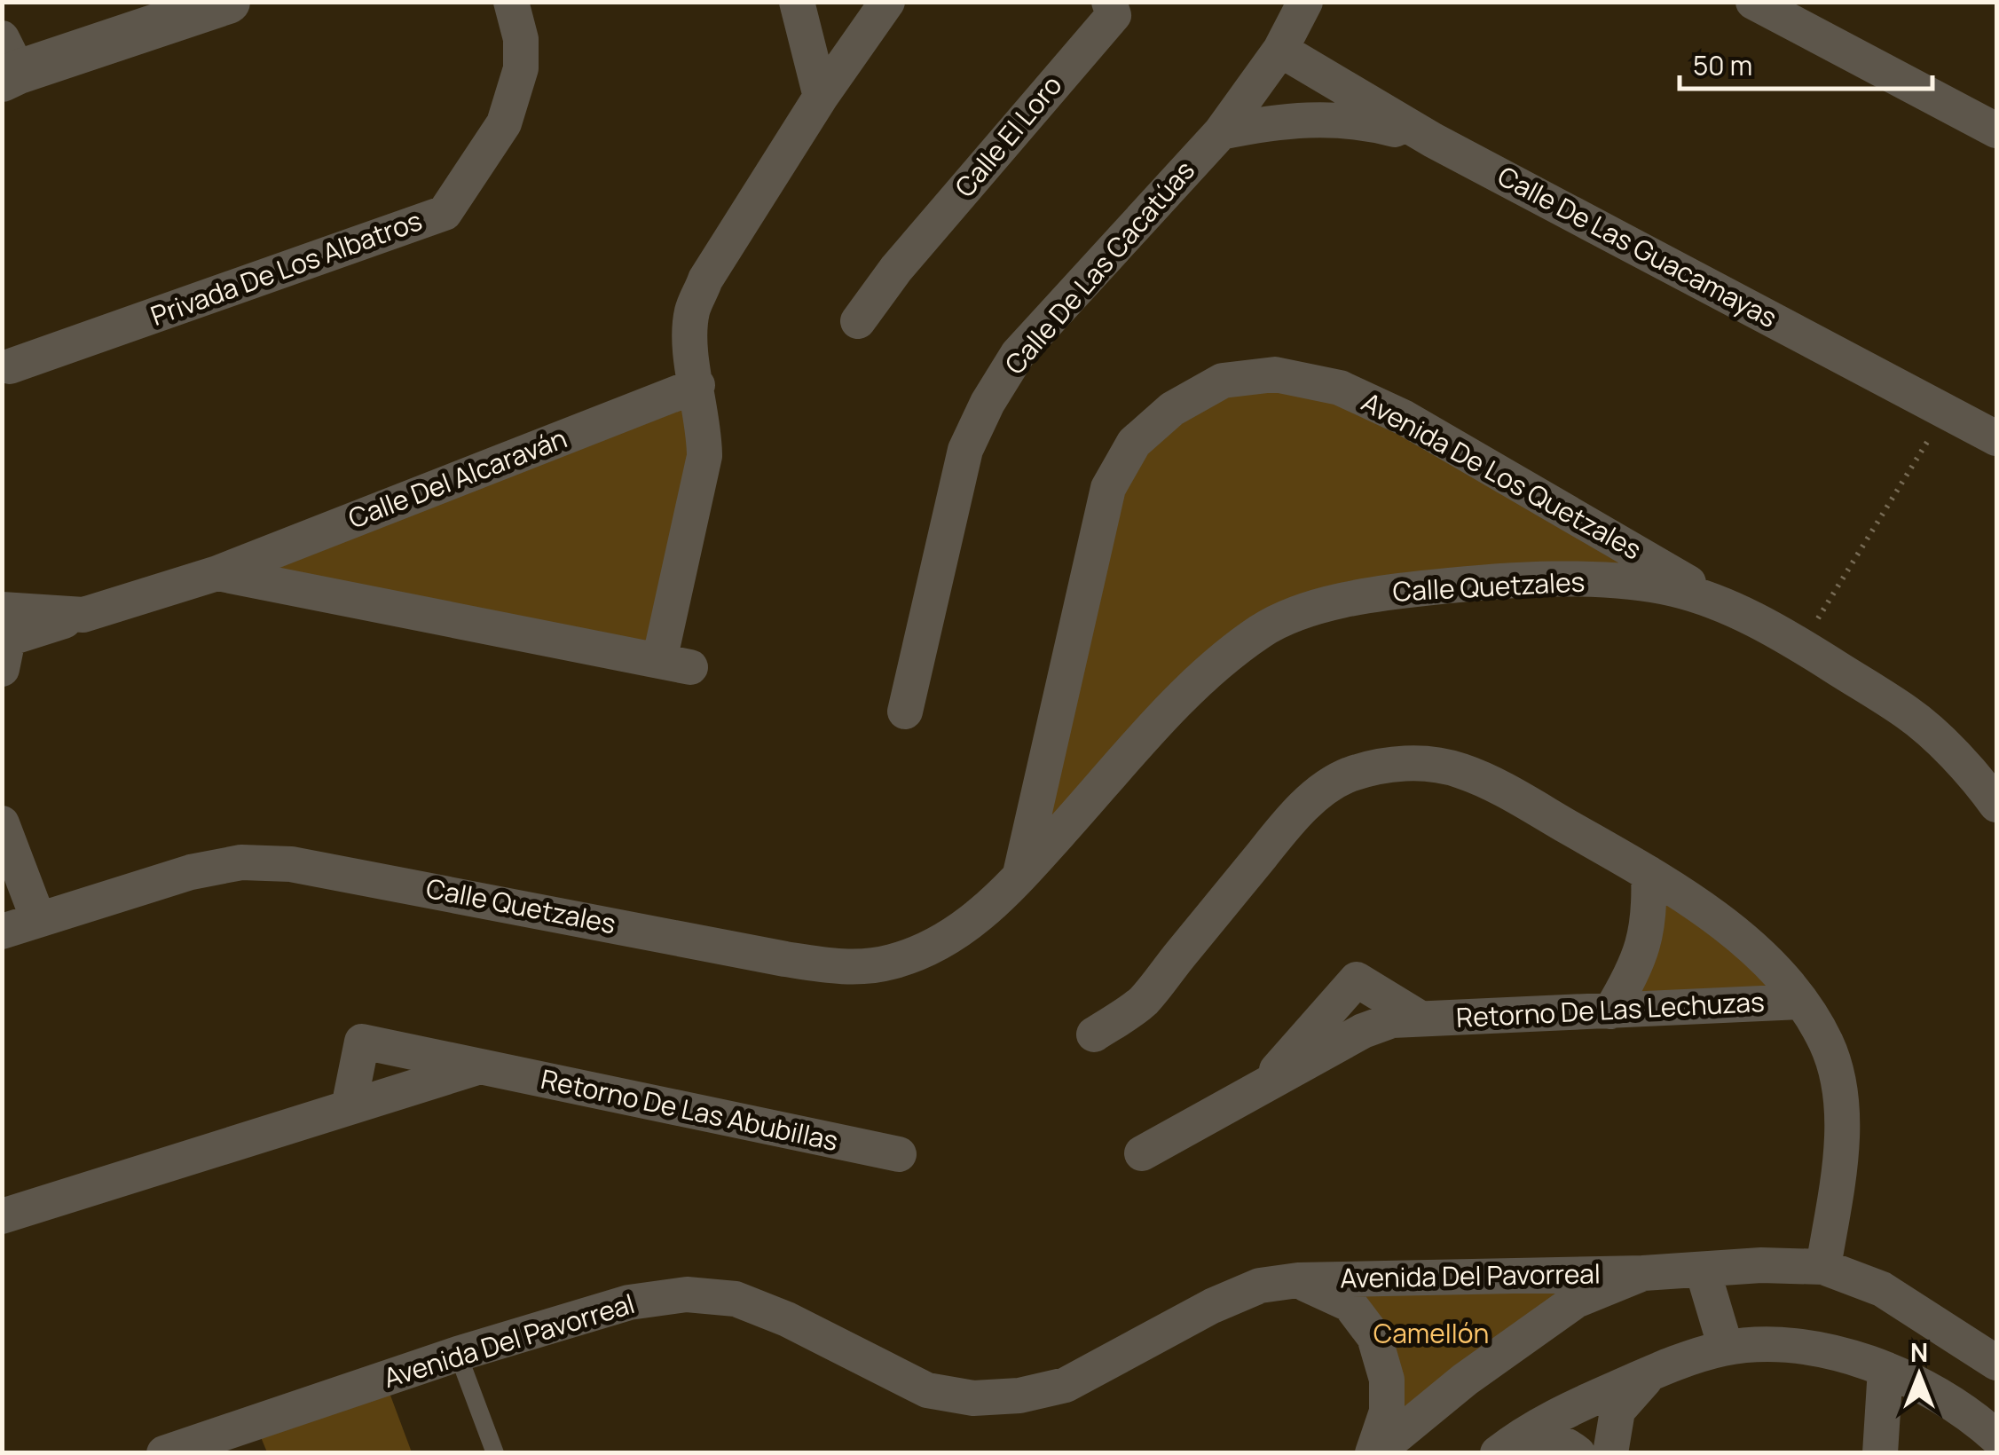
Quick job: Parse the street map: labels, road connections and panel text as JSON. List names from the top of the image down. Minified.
{"streets":{"street":["Calle El Loro","Calle De Las Guacamayas","Calle De Las Cacatúas","Privada De Los Albatros","Avenida De Los Quetzales","Calle Del Alcaraván","Calle Quetzales","Retorno De Las Lechuzas","Retorno De Las Abubillas","Avenida Del Pavorreal"]},"crossings":[["Calle De Las Guacamayas","Calle De Las Cacatúas"],["Avenida De Los Quetzales","Calle Quetzales"]],"parks":["Camellón"],"scale_bar":"50 m","north":"top"}
